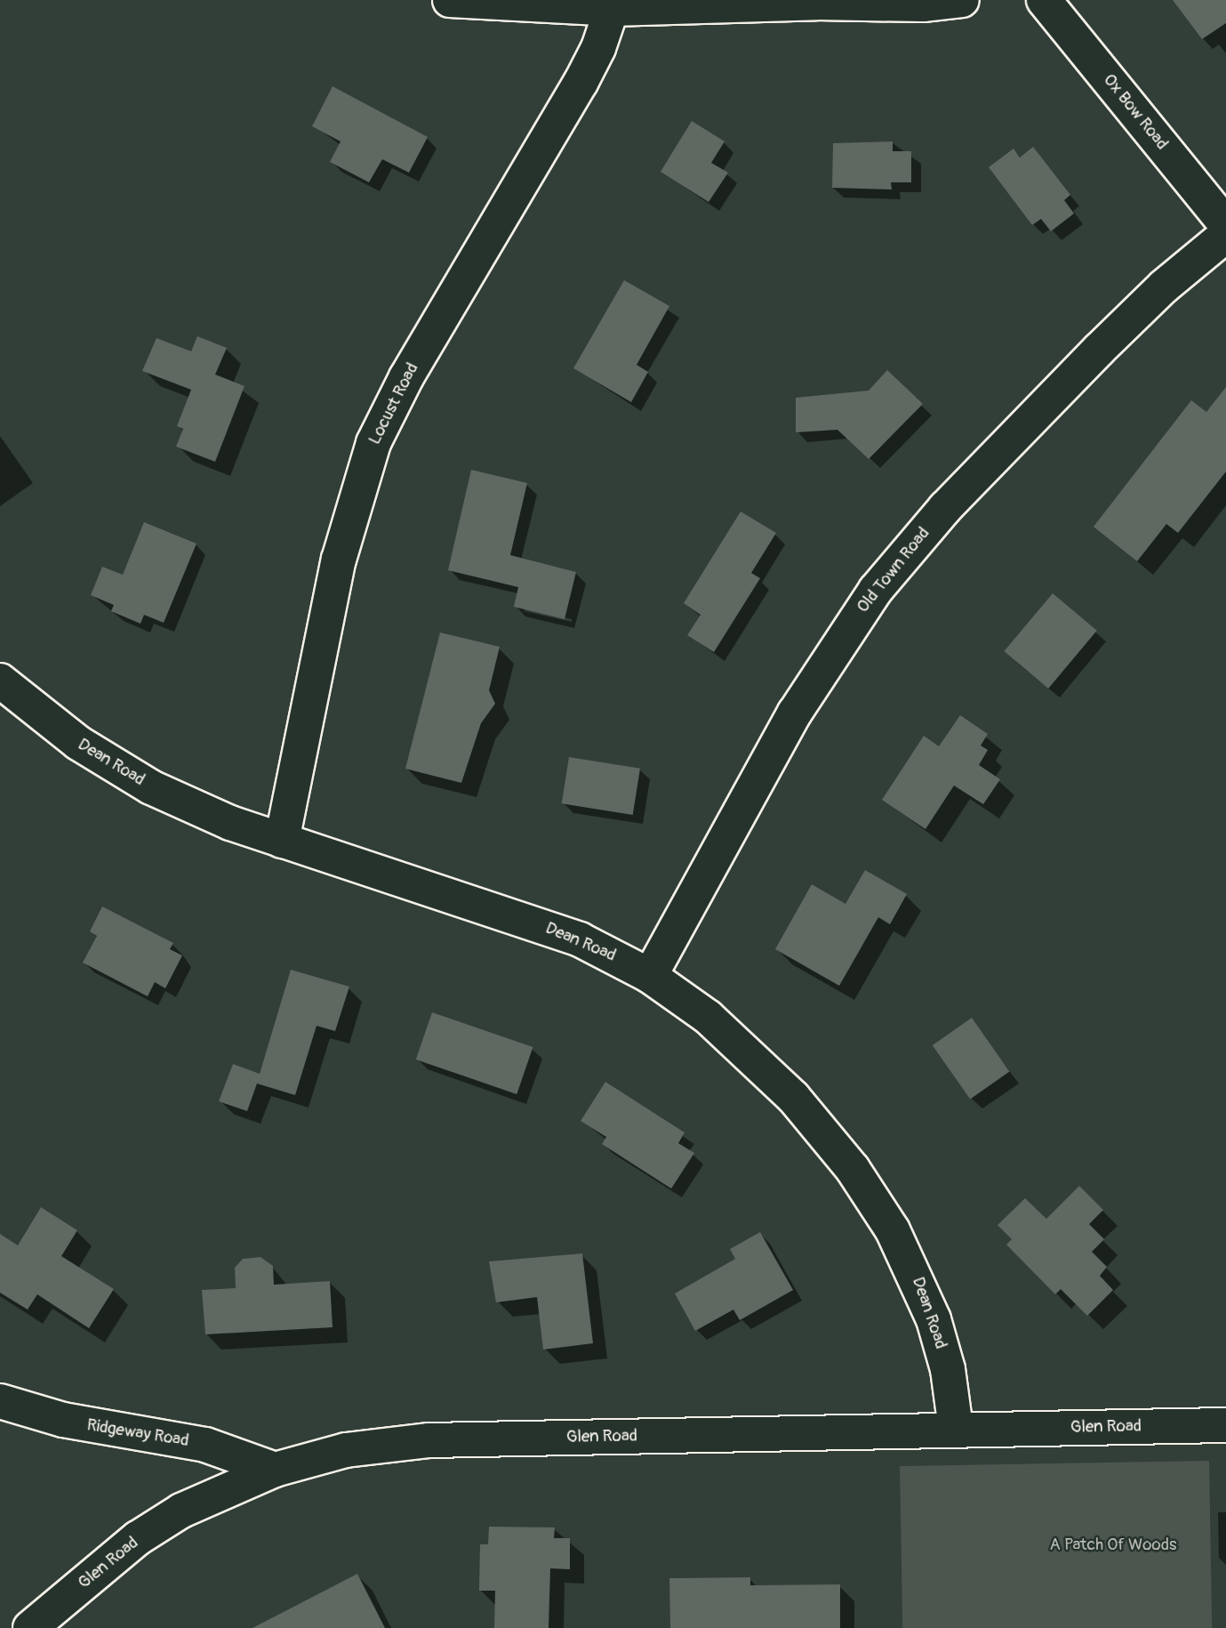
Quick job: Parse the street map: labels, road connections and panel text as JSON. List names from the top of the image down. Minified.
{"streets":{"street":["Ox Bow Road","Locust Road","Old Town Road","Dean Road","Glen Road","Ridgeway Road"]},"crossings":[["Locust Road","Dean Road"],["Old Town Road","Dean Road"],["Dean Road","Glen Road"],["Glen Road","Ridgeway Road"]],"parks":["A Patch Of Woods"]}
